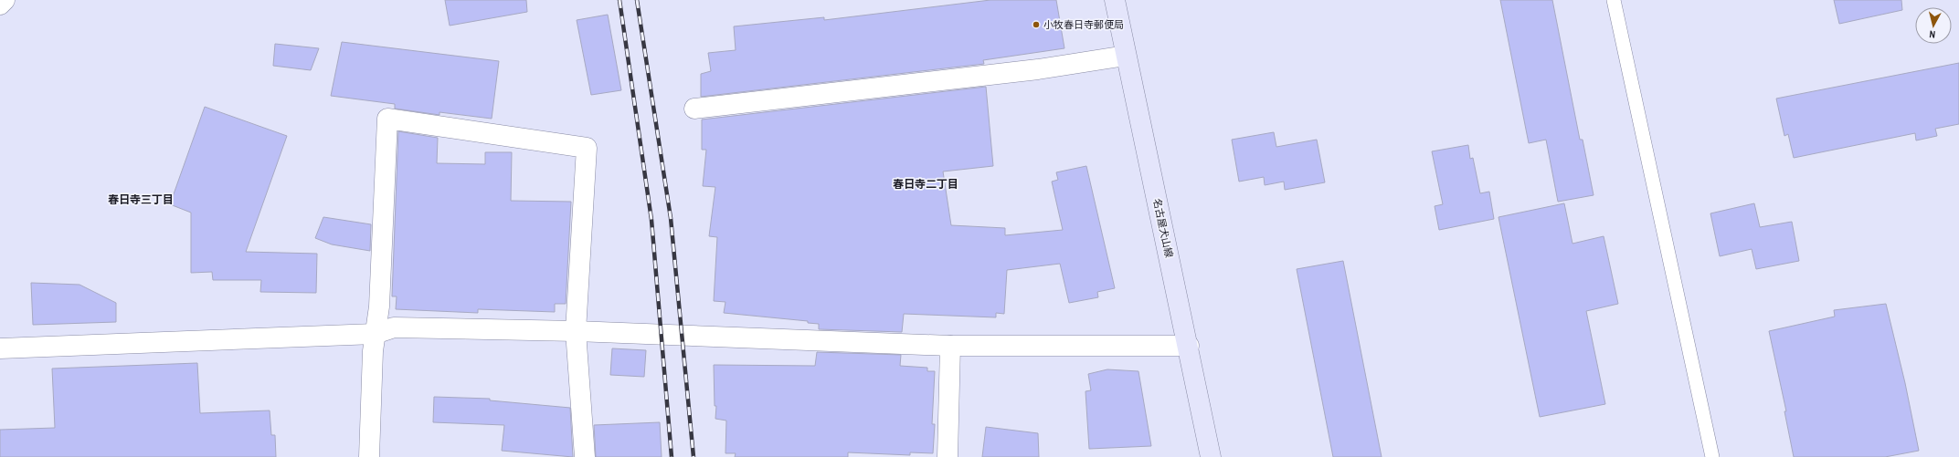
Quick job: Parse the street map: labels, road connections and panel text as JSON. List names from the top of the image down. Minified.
{"streets":{"main road":["名古屋犬山線"]},"districts":["春日寺二丁目","春日寺三丁目"],"places":["小牧春日寺郵便局"],"north":"bottom"}
